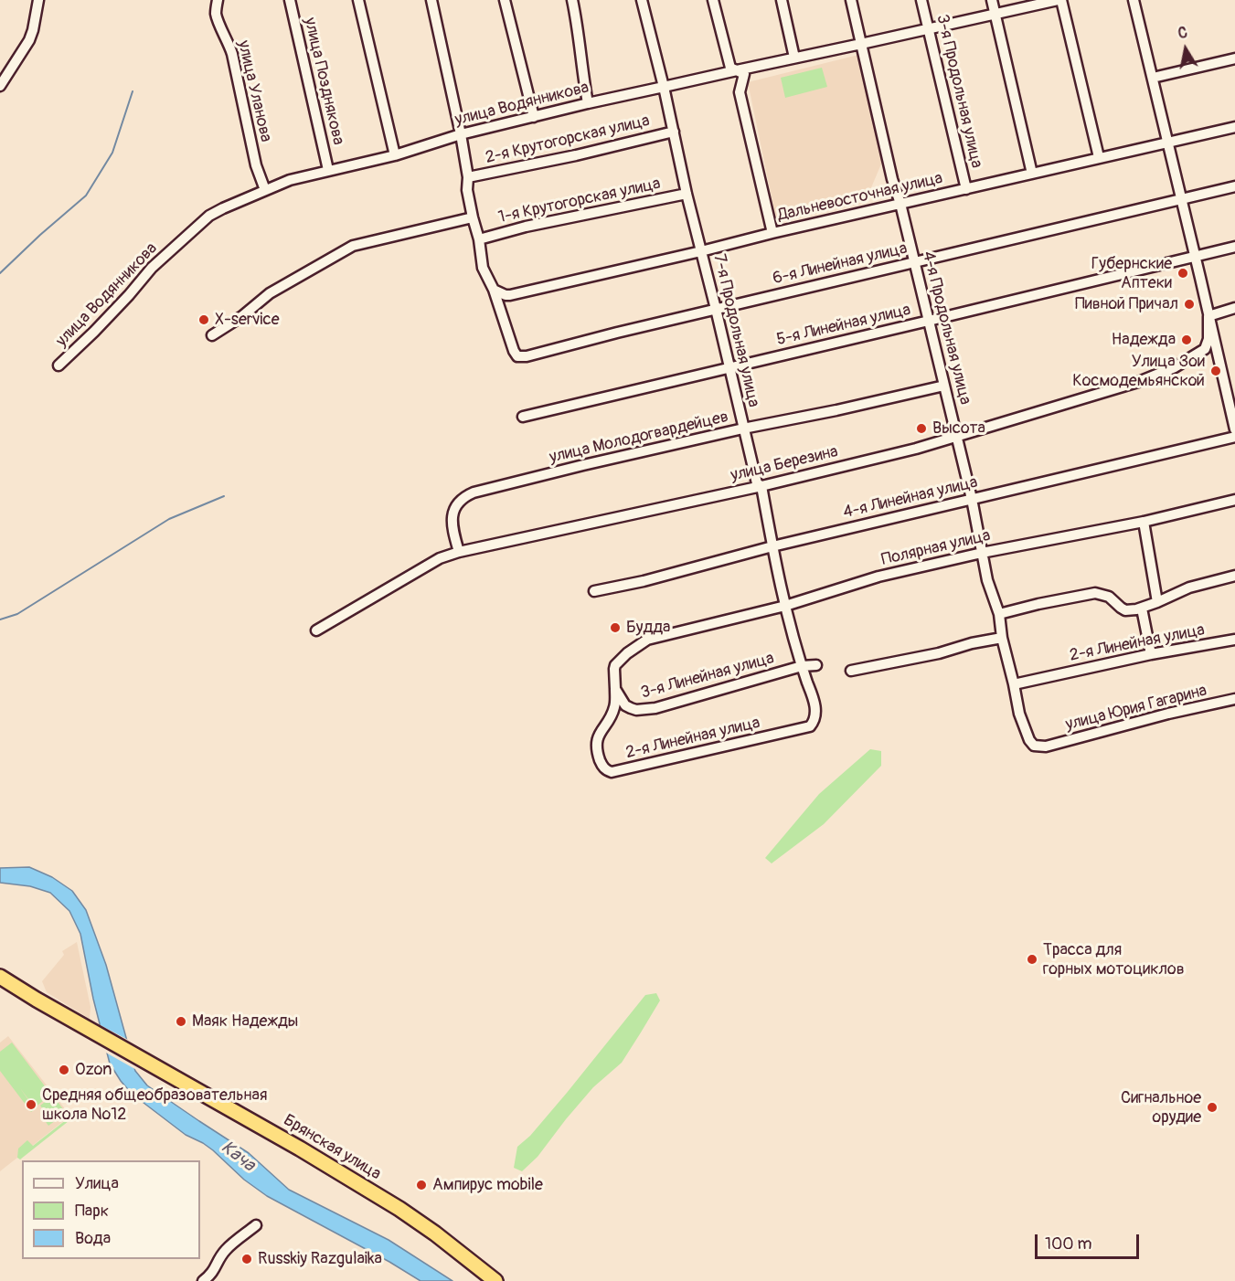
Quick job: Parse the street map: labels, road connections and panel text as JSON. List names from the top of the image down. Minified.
{"streets":{"highway":["Брянская улица"],"street":["улица Позднякова","улица Уланова","3-я Продольная улица","улица Водянникова","2-я Крутогорская улица","Дальневосточная улица","1-я Крутогорская улица","6-я Линейная улица","5-я Линейная улица","4-я Продольная улица","7-я Продольная улица","улица Молодогвардейцев","улица Березина","4-я Линейная улица","Полярная улица","2-я Линейная улица","3-я Линейная улица","улица Юрия Гагарина"]},"crossings":[["улица Позднякова","улица Водянникова"],["улица Уланова","улица Водянникова"],["3-я Продольная улица","улица Водянникова"],["3-я Продольная улица","Дальневосточная улица"],["улица Водянникова","4-я Продольная улица"],["улица Водянникова","7-я Продольная улица"],["2-я Крутогорская улица","7-я Продольная улица"],["Дальневосточная улица","6-я Линейная улица"],["Дальневосточная улица","4-я Продольная улица"],["Дальневосточная улица","7-я Продольная улица"],["1-я Крутогорская улица","7-я Продольная улица"],["6-я Линейная улица","4-я Продольная улица"],["6-я Линейная улица","7-я Продольная улица"],["5-я Линейная улица","4-я Продольная улица"],["5-я Линейная улица","7-я Продольная улица"],["4-я Продольная улица","улица Молодогвардейцев"],["4-я Продольная улица","улица Березина"],["4-я Продольная улица","4-я Линейная улица"],["4-я Продольная улица","Полярная улица"],["4-я Продольная улица","2-я Линейная улица"],["4-я Продольная улица","улица Юрия Гагарина"],["7-я Продольная улица","улица Молодогвардейцев"],["7-я Продольная улица","улица Березина"],["7-я Продольная улица","4-я Линейная улица"],["7-я Продольная улица","Полярная улица"],["7-я Продольная улица","2-я Линейная улица"],["7-я Продольная улица","3-я Линейная улица"],["улица Молодогвардейцев","улица Березина"],["Полярная улица","3-я Линейная улица"],["2-я Линейная улица","3-я Линейная улица"]],"water":["Кача"],"places":["Губернские Аптеки","Пивной Причал","X-service","Надежда","Улица Зои Космодемьянской","Высота","Будда","Трасса для горных мотоциклов","Маяк Надежды","Ozon","Средняя общеобразовательная школа №12","Сигнальное орудие","Ампирус mobile","Russkiy Razgulaika"],"legend":["Улица","Парк","Вода"],"scale_bar":"100 m","north":"top"}
